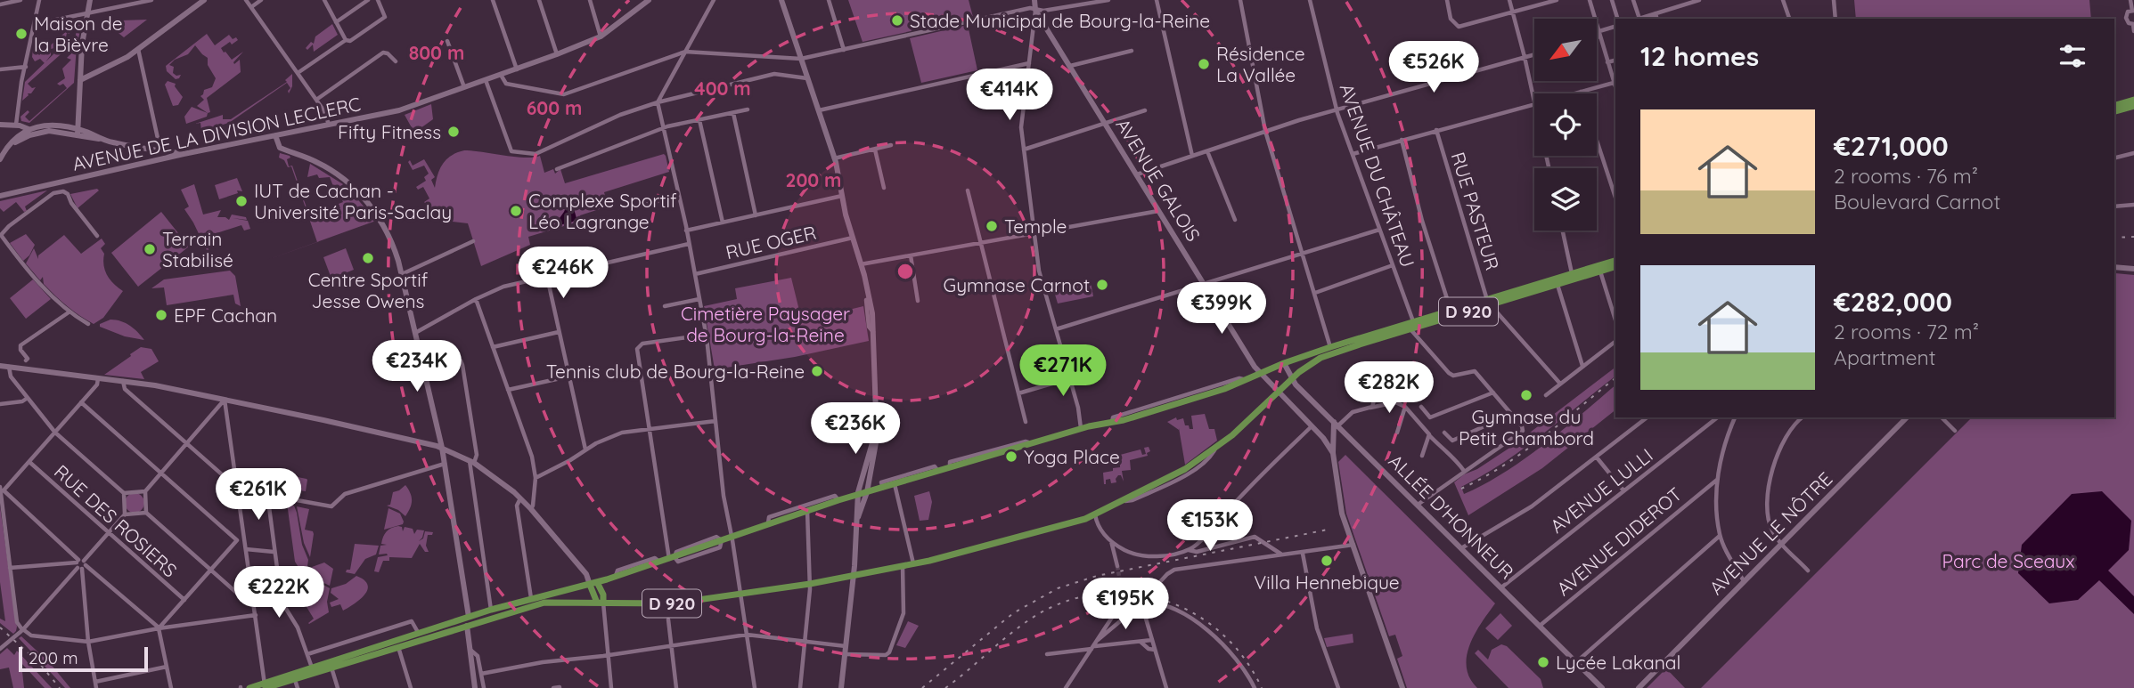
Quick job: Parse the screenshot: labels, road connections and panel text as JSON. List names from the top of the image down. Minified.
{"streets":{"main road":["AVENUE DE LA DIVISION LECLERC","AVENUE GALOIS","D 920","ALLÉE D'HONNEUR","AVENUE LE NÔTRE"],"street":["AVENUE DU CHÂTEAU","RUE PASTEUR","RUE OGER","AVENUE LULLI","RUE DES ROSIERS","AVENUE DIDEROT"]},"crossings":[["AVENUE DU CHÂTEAU","D 920"],["AVENUE GALOIS","D 920"],["RUE PASTEUR","D 920"],["D 920","ALLÉE D'HONNEUR"],["AVENUE LULLI","ALLÉE D'HONNEUR"],["ALLÉE D'HONNEUR","AVENUE DIDEROT"]],"parks":["Cimetière Paysager de Bourg-la-Reine","Parc de Sceaux"],"places":["Stade Municipal de Bourg-la-Reine","Maison de la Bièvre","Résidence La Vallée","Fifty Fitness","IUT de Cachan - Université Paris-Saclay","Complexe Sportif Léo Lagrange","Temple","Terrain Stabilisé","Centre Sportif Jesse Owens","Gymnase Carnot","EPF Cachan","Tennis club de Bourg-la-Reine","Gymnase du Petit Chambord","Yoga Place","Villa Hennebique","Lycée Lakanal"],"scale_bar":"200 m","north":"bottom left","page":{"heading":"12 homes","price":["€526K","€414K","€246K","€399K","€234K","€271K","€282K","€236K","€261K","€153K","€222K","€195K"],"list":[{"name":"€271,000","note":"2 rooms · 76 m² · Boulevard Carnot"},{"name":"€282,000","note":"2 rooms · 72 m² · Apartment"}],"scale":"200 m"},"rings":["800 m","400 m","600 m","200 m"]}
